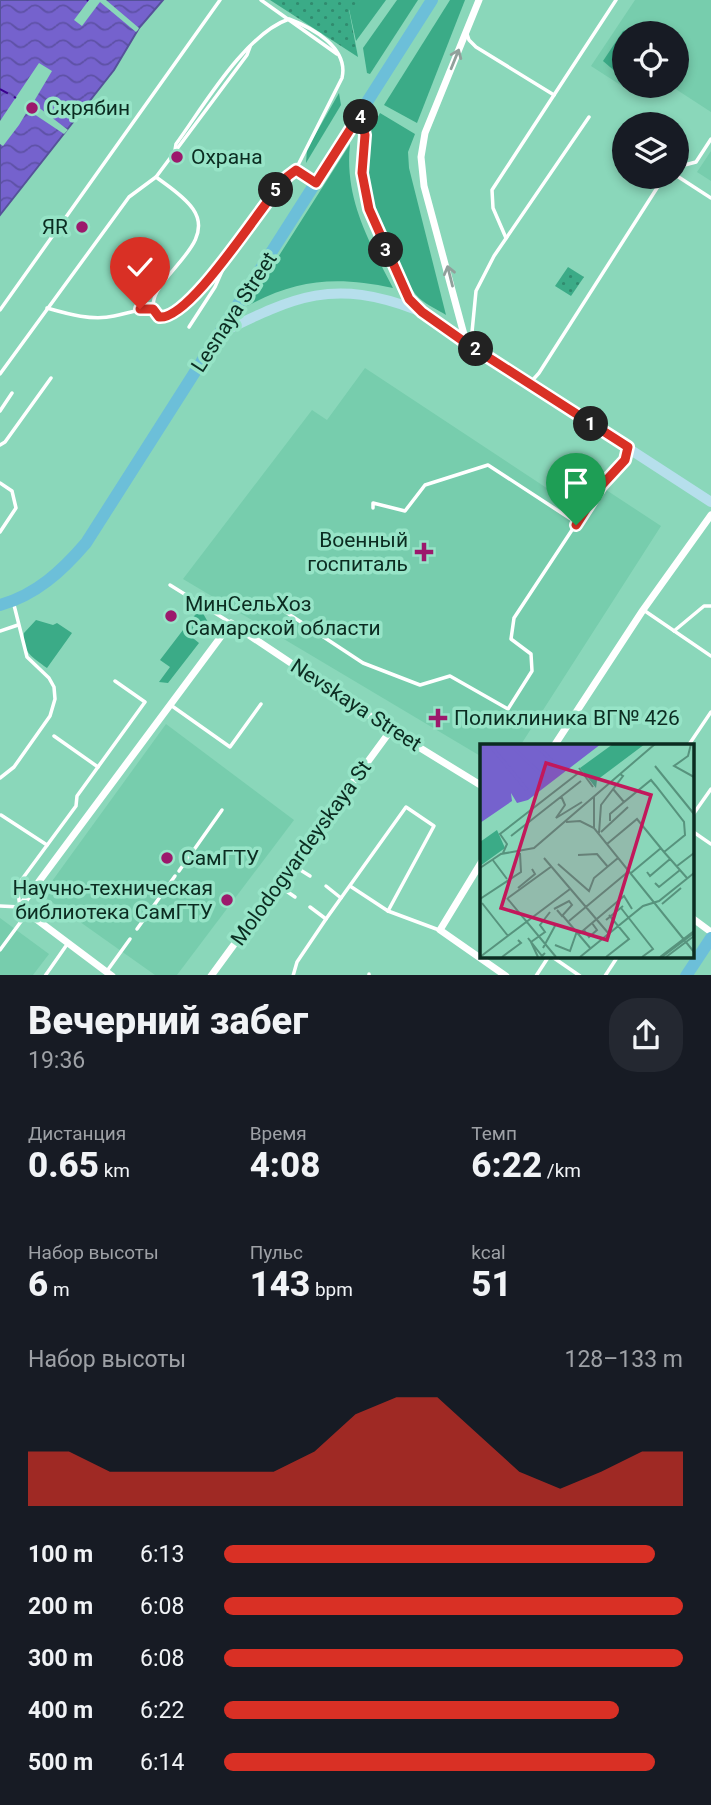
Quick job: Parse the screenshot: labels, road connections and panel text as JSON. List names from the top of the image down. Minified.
{"streets":{"main road":["Lesnaya Street"],"street":["Nevskaya Street","Molodogvardeyskaya St"]},"crossings":[["Nevskaya Street","Molodogvardeyskaya St"]],"places":{"other":["Скрябин","Охрана","ЯR","МинСельХоз Самарской области","СамГТУ","Научно-техническая библиотека СамГТУ"],"health":["Военный госпиталь","Поликлиника ВГ№ 426"]},"page":{"pins":["4","5","3","2","1"],"heading":["Вечерний забег","19:36"],"stats":[["Дистанция","0.65 km"],["Время","4:08"],["Темп","6:22 /km"],["Набор высоты","6 m"],["Пульс","143 bpm"],["kcal","51"]],"chart":["Набор высоты","128–133 m"],"list":[{"name":"100 m","note":"6:13"},{"name":"200 m","note":"6:08"},{"name":"300 m","note":"6:08"},{"name":"400 m","note":"6:22"},{"name":"500 m","note":"6:14"}]}}
